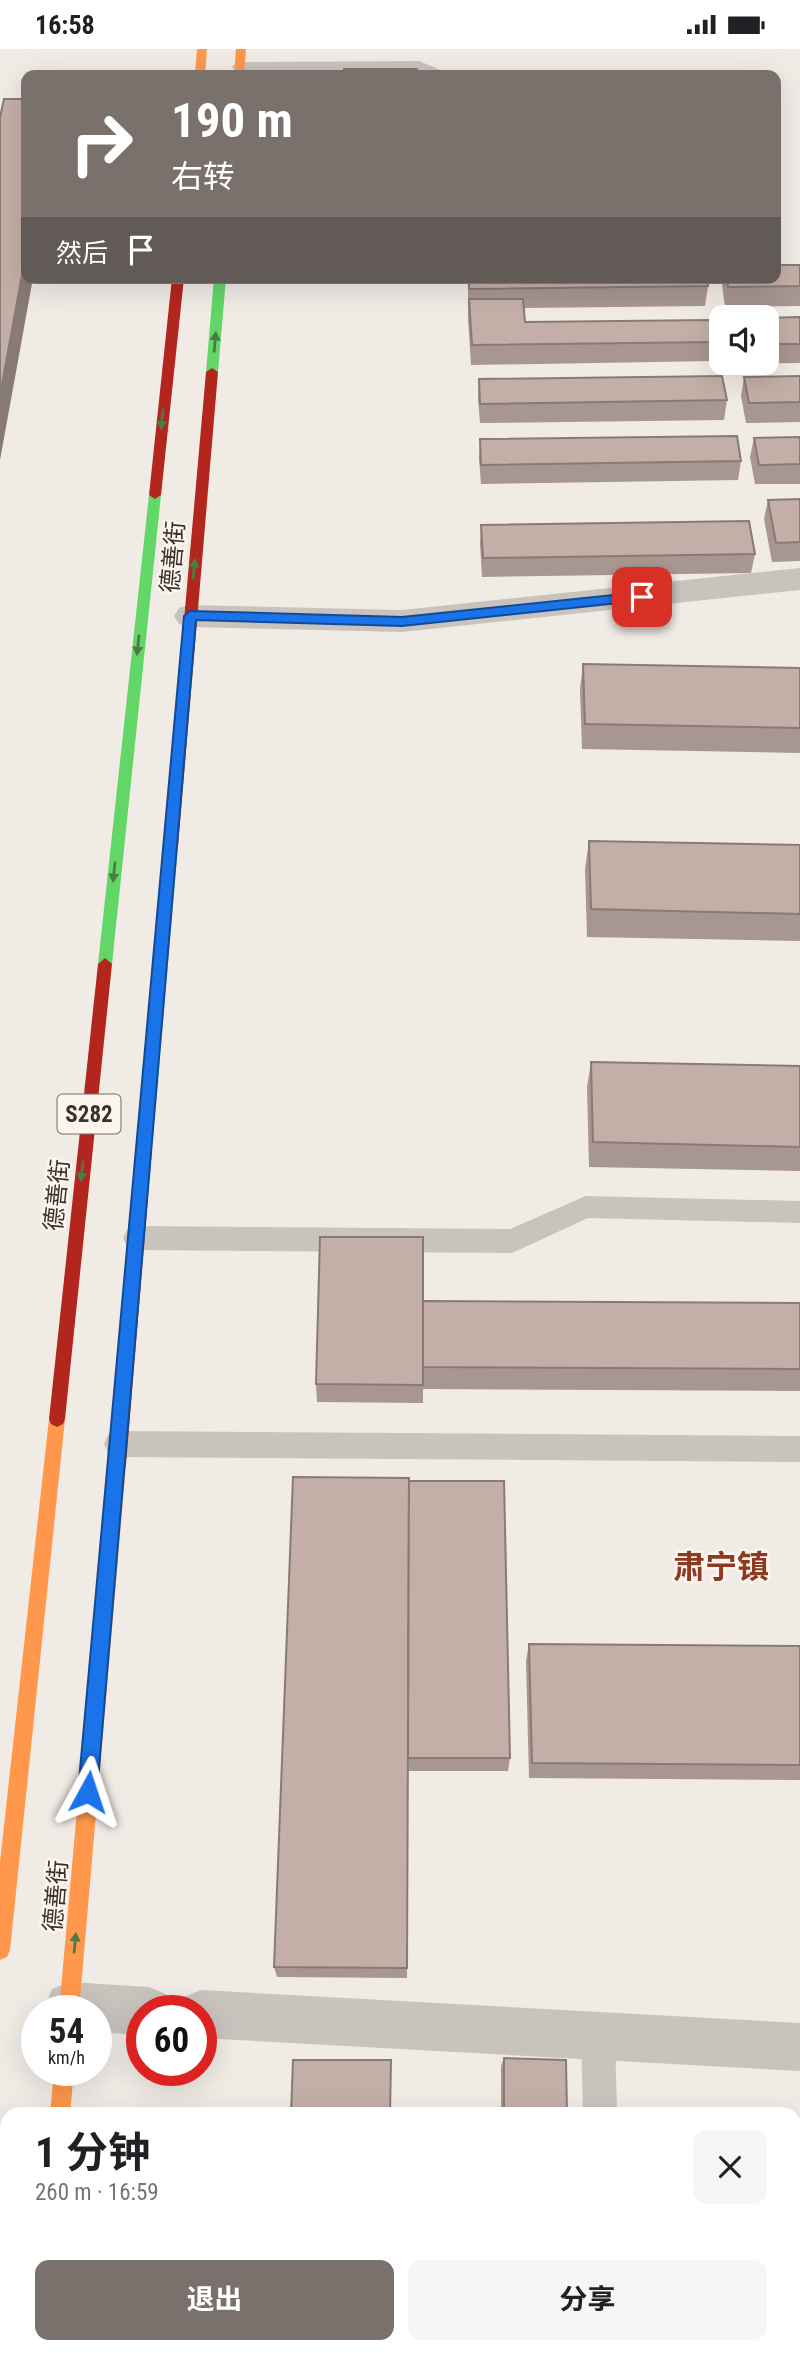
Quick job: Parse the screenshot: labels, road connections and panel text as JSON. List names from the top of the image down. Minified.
{"streets":{"main road":["德善街","S282"]},"districts":["肃宁镇"],"page":{"status":"16:58","turn":["190 m","右转"],"then":"然后","speed":"54 km/h","limit":"60","heading":["1 分钟","260 m · 16:59"],"buttons":["退出","分享"]}}
